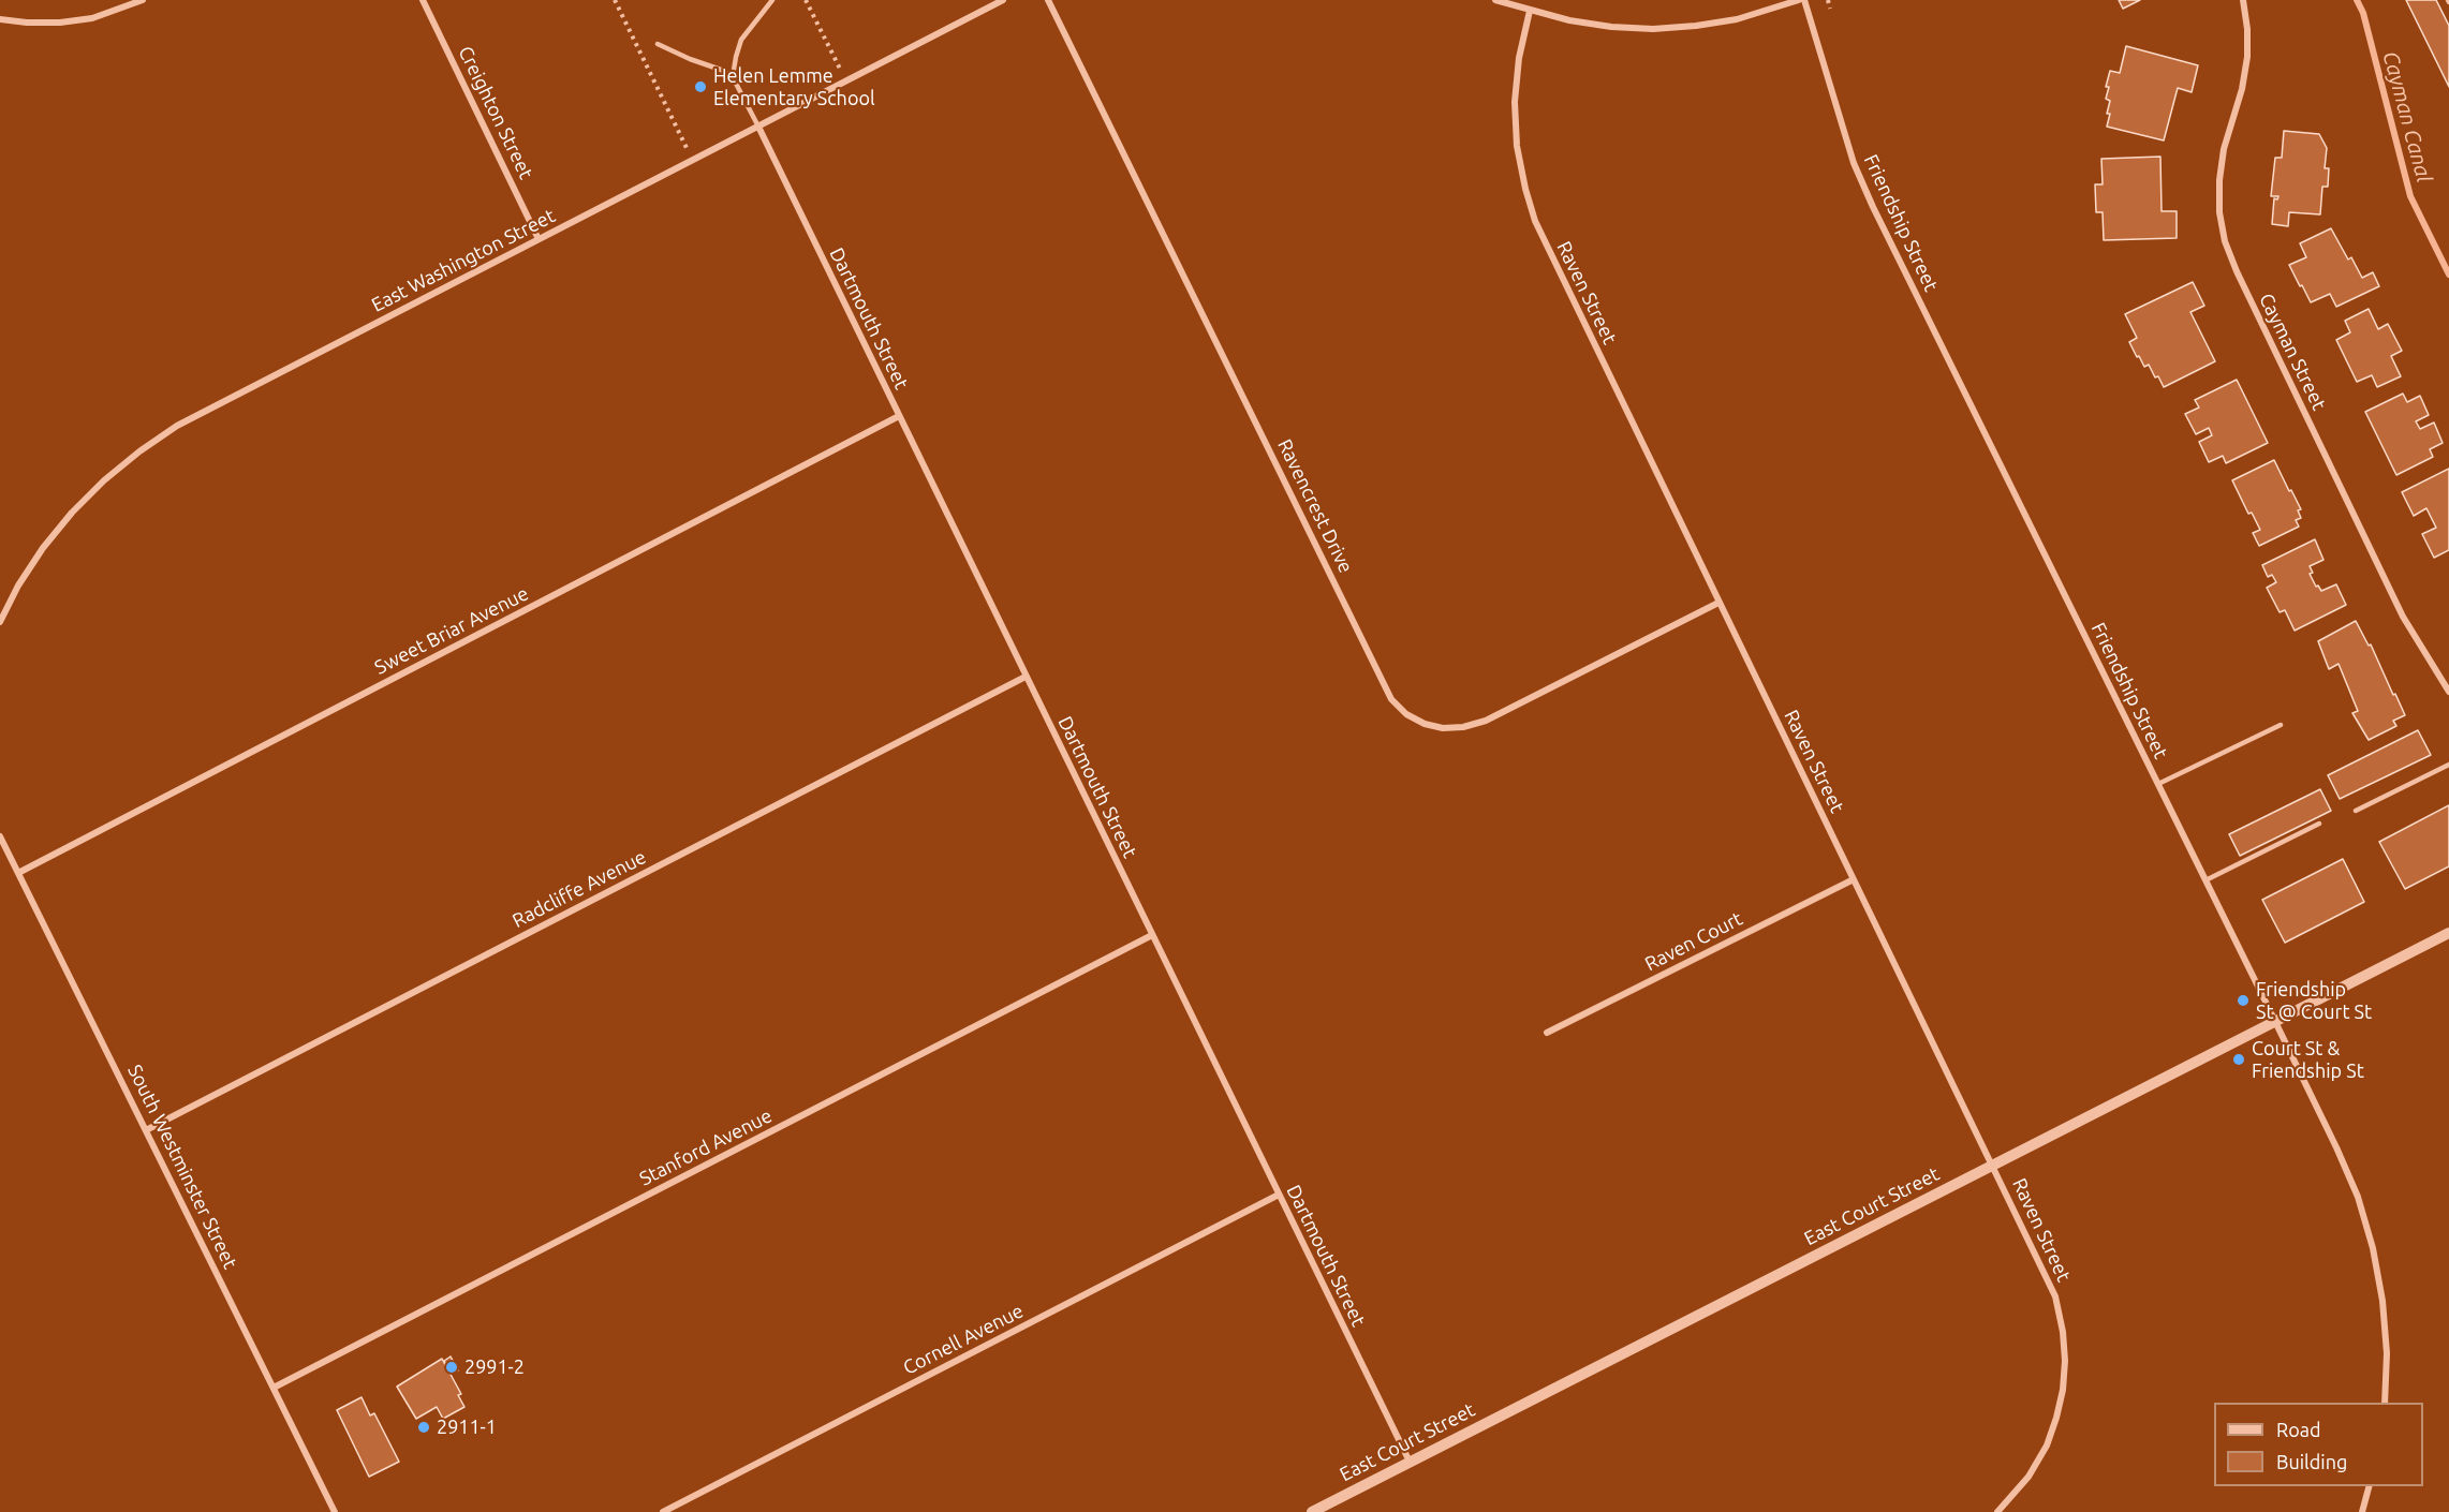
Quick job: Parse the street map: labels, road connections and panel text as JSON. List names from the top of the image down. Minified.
{"streets":{"street":["Creighton Street","Friendship Street","East Washington Street","Raven Street","Dartmouth Street","Cayman Street","Ravencrest Drive","Sweet Briar Avenue","Radcliffe Avenue","Raven Court","Stanford Avenue","South Westminster Street","East Court Street","Cornell Avenue"]},"crossings":[["Creighton Street","East Washington Street"],["Friendship Street","East Court Street"],["East Washington Street","Dartmouth Street"],["Raven Street","Ravencrest Drive"],["Raven Street","Raven Court"],["Raven Street","East Court Street"],["Dartmouth Street","Sweet Briar Avenue"],["Dartmouth Street","Radcliffe Avenue"],["Dartmouth Street","Stanford Avenue"],["Dartmouth Street","East Court Street"],["Dartmouth Street","Cornell Avenue"],["Sweet Briar Avenue","South Westminster Street"],["Radcliffe Avenue","South Westminster Street"],["Stanford Avenue","South Westminster Street"]],"water":["Cayman Canal"],"places":["Helen Lemme Elementary School","Friendship St @ Court St","Court St & Friendship St","2991-2","2911-1"],"legend":["Road","Building"]}
